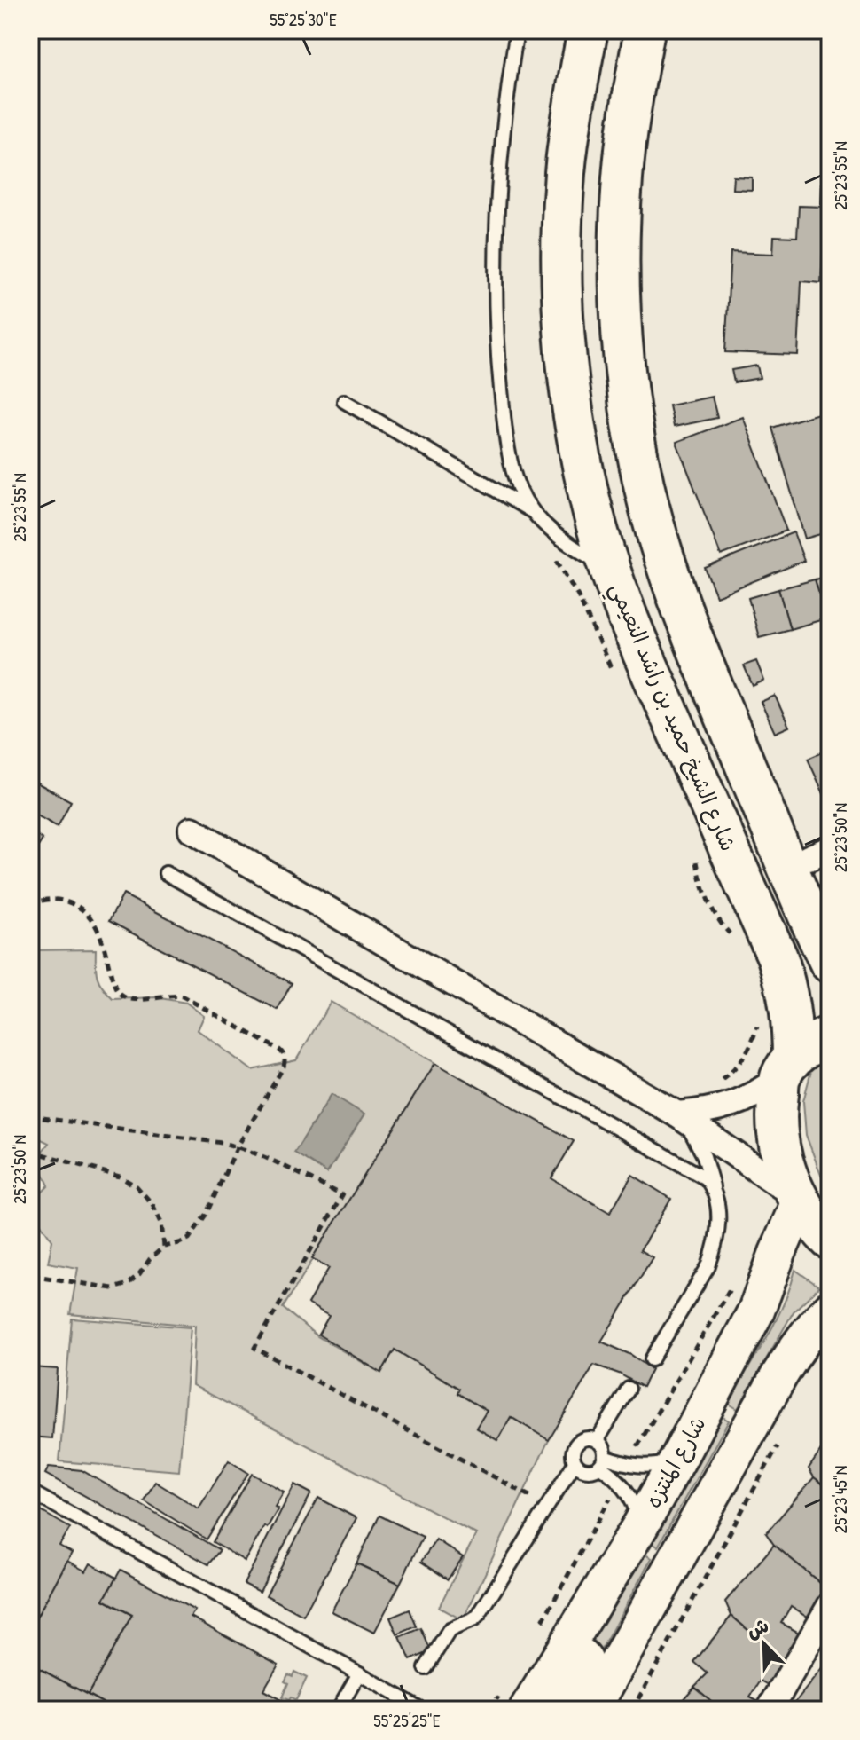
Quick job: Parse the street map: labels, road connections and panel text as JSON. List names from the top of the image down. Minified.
{"streets":{"main road":["شارع الشيخ حميد بن راشد النعيمي","شارع المنتزه"]},"crossings":[["شارع الشيخ حميد بن راشد النعيمي","شارع المنتزه"]],"north":"top left","coordinates":["55°25'30\"E","25°23'55\"N","25°23'50\"N","25°23'45\"N","55°25'25\"E"]}
